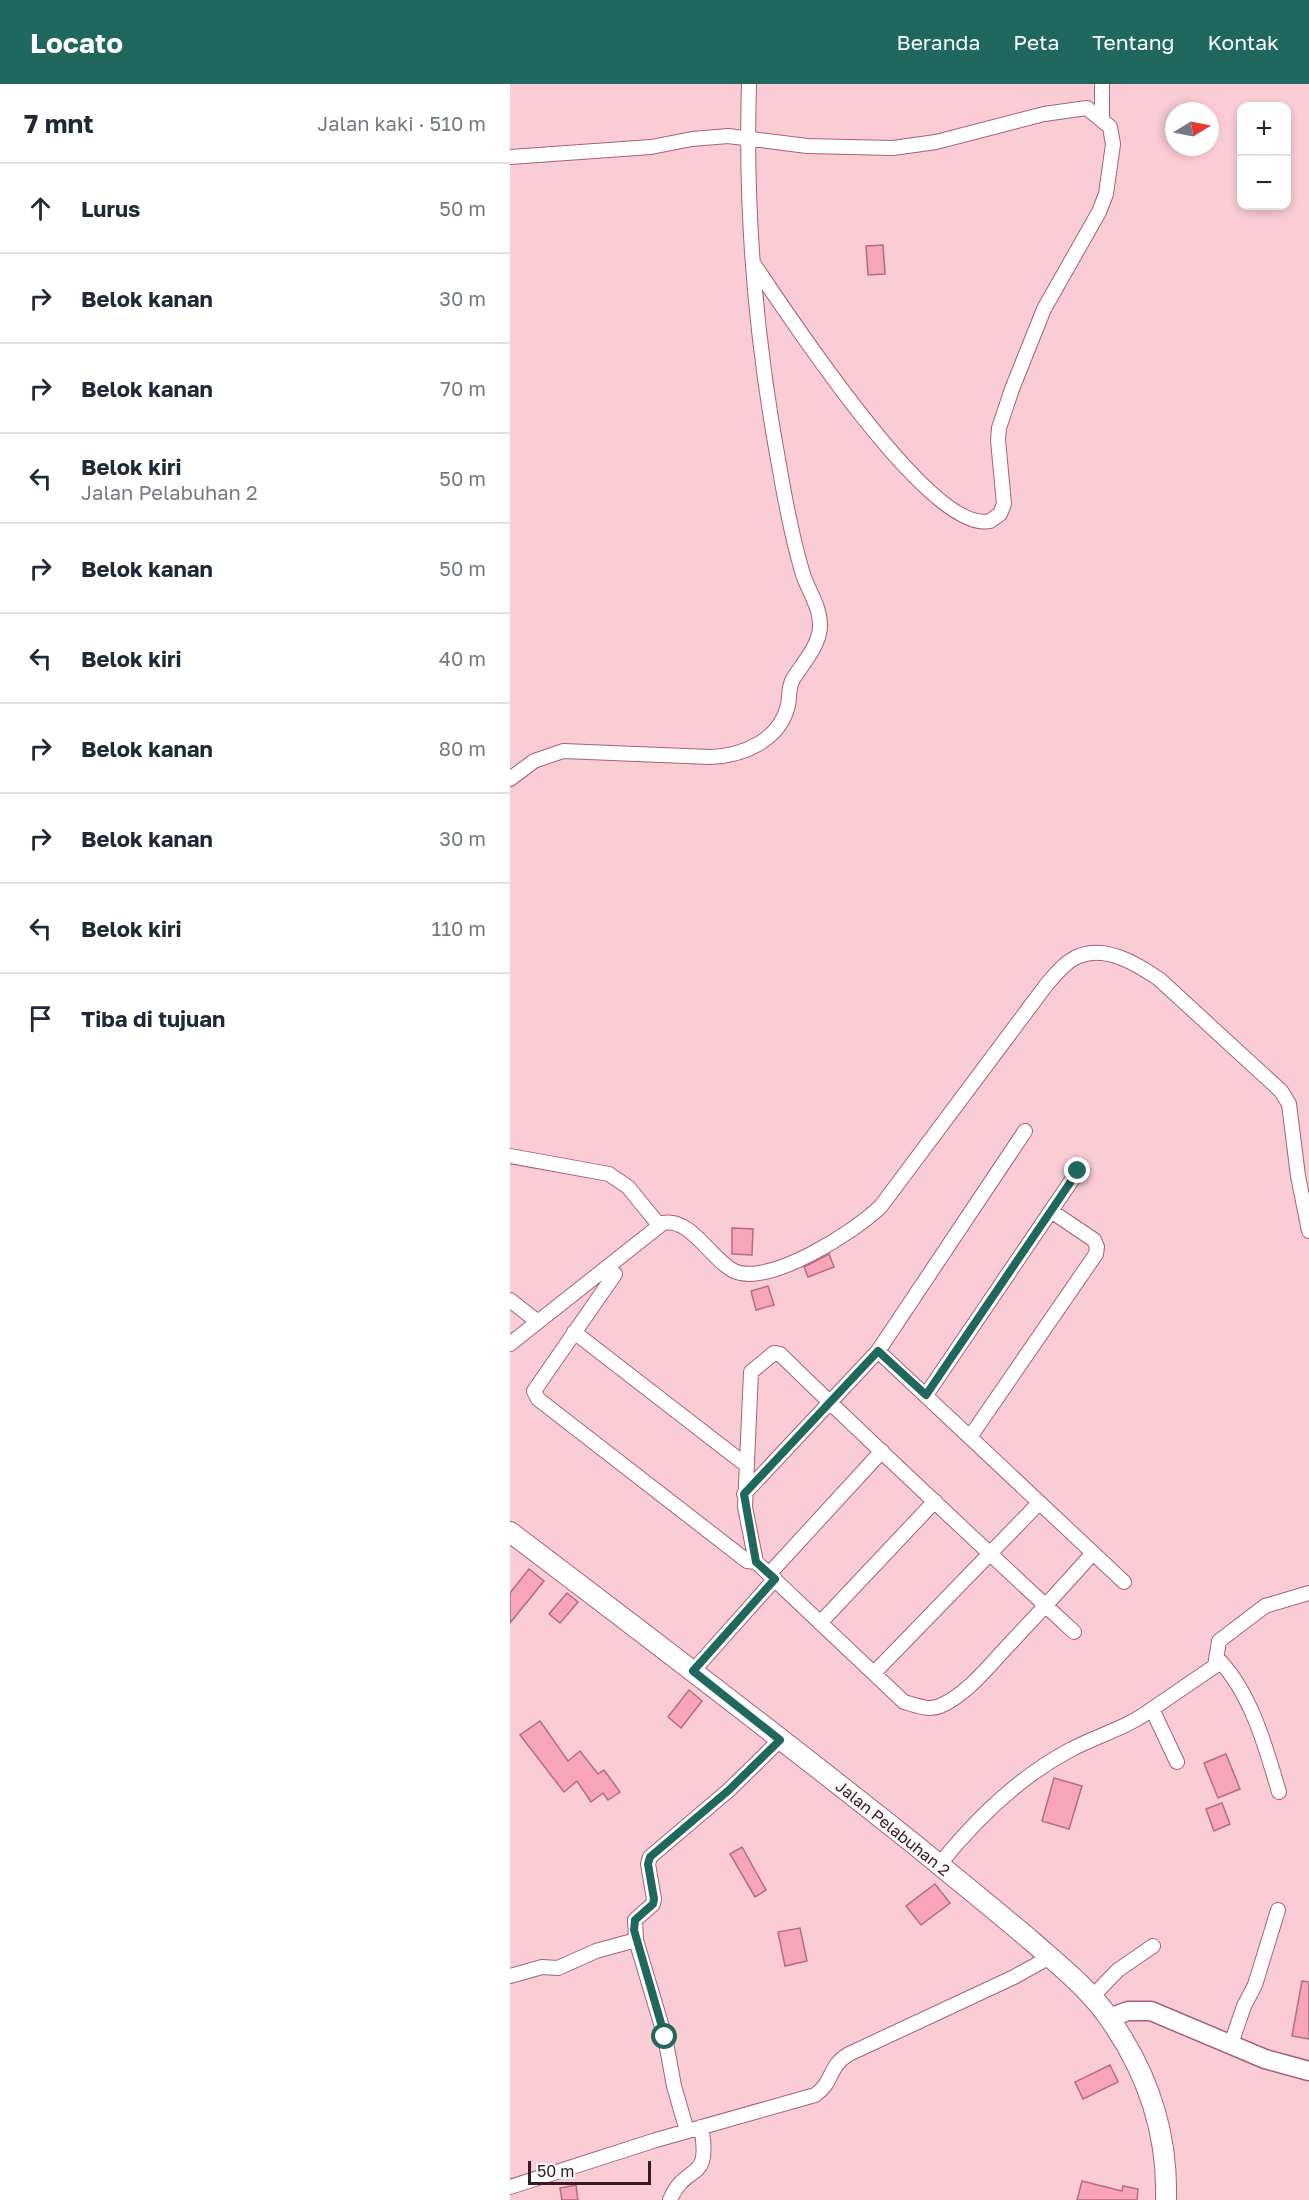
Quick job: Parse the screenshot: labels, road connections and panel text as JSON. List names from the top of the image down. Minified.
{"streets":{"main road":["Jalan Pelabuhan 2"]},"scale_bar":"50 m","north":"right","page":{"header":"Locato","nav":["Beranda","Peta","Tentang","Kontak"],"heading":["7 mnt","Jalan kaki · 510 m"],"map_buttons":["+","−"],"list":[["Lurus","50 m"],["Belok kanan","30 m"],["Belok kanan","70 m"],["Belok kiri","Jalan Pelabuhan 2","50 m"],["Belok kanan","50 m"],["Belok kiri","40 m"],["Belok kanan","80 m"],["Belok kanan","30 m"],["Belok kiri","110 m"],"Tiba di tujuan"],"scale":"50 m"}}
